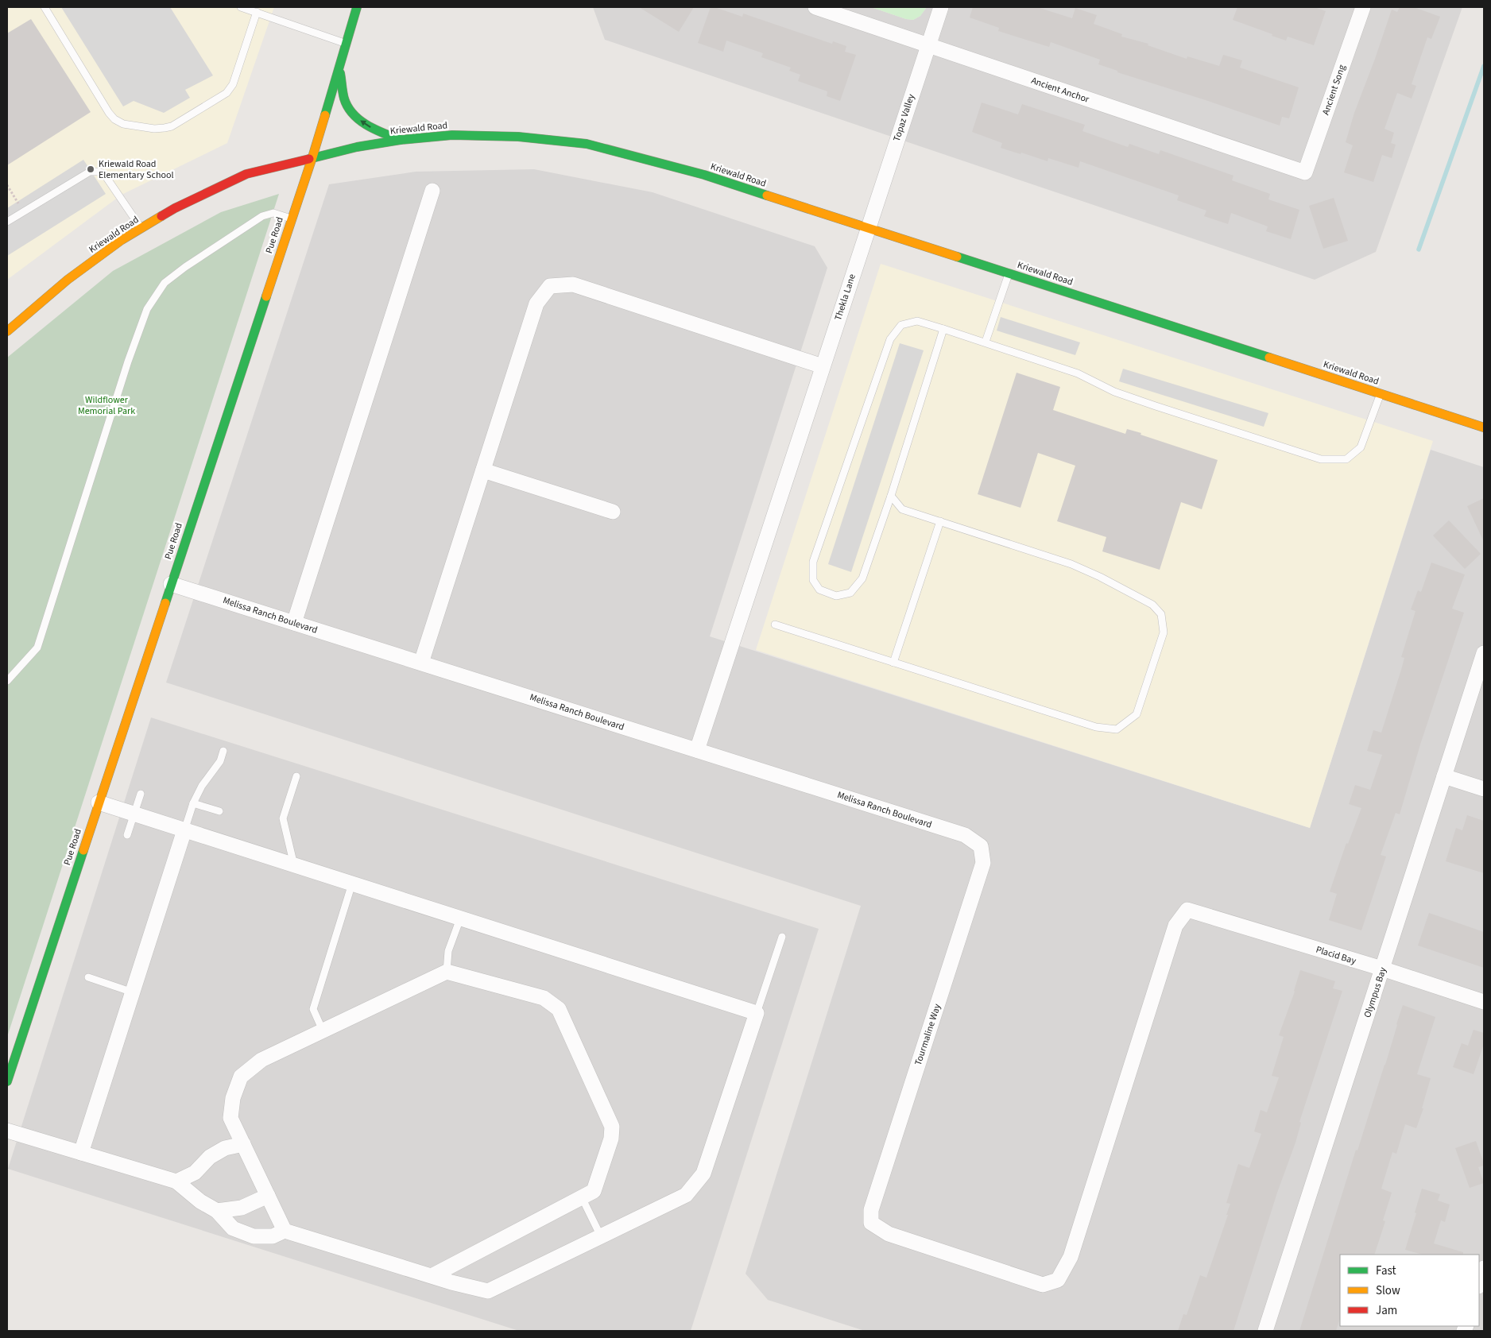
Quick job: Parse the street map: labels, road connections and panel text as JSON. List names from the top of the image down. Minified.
{"streets":{"street":["Ancient Anchor","Ancient Song","Topaz Valley","Kriewald Road","Pue Road","Thekla Lane","Melissa Ranch Boulevard","Placid Bay","Olympus Bay","Tourmaline Way"]},"crossings":[["Ancient Anchor","Ancient Song"],["Ancient Anchor","Topaz Valley"],["Topaz Valley","Kriewald Road"],["Topaz Valley","Thekla Lane"],["Kriewald Road","Pue Road"],["Kriewald Road","Thekla Lane"],["Pue Road","Melissa Ranch Boulevard"],["Thekla Lane","Melissa Ranch Boulevard"],["Melissa Ranch Boulevard","Tourmaline Way"],["Placid Bay","Olympus Bay"],["Placid Bay","Tourmaline Way"]],"parks":["Wildflower Memorial Park"],"places":["Kriewald Road Elementary School"],"legend":["Fast","Slow","Jam"]}
